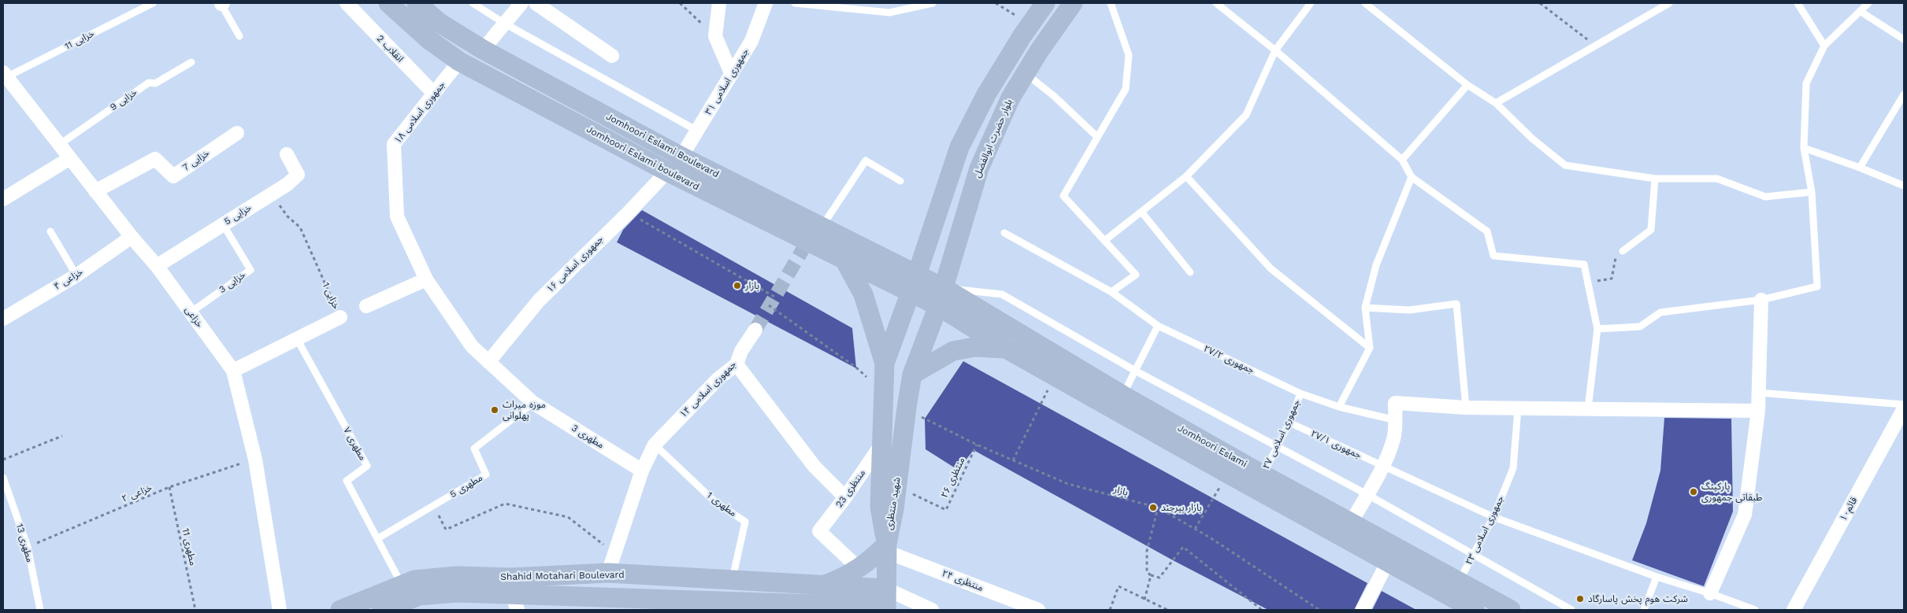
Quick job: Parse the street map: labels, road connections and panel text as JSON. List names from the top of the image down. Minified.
{"streets":{"main road":["بلوار حضرت ابوالفضل","Jomhoori Eslami Boulevard","Jomhoori Eslami boulevard","Jomhoori Eslami","شهید منتظری","Shahid Motahari Boulevard"],"street":["انقلاب 2","جمهوری اسلامی ۳۱","جمهوری اسلامی ۱۸","خزایی 7","خزایی 5","جمهوری اسلامی ۱۶","خزاعی ۴","خزایی 1","خزاعی","جمهوری اسلامی ۱۴","مطهری 3","منتظری 23","قائم۱۰","منتظری ۲۴"],"lane":["خزایی 11","خزایی 9","خزایی 3","جمهوری ۲۷/۲","جمهوری اسلامی ۲۷","مطهری ۷","جمهوری ۲۷/۱","مطهری 5","مطهری 1","جمهوری اسلامی ۲۳","مطهری 13"],"path":["منتظری ۲۶","بازار","خزاعی ۲","مطهری 11"]},"crossings":[["خزایی 11","خزاعی"],["انقلاب 2","جمهوری اسلامی ۱۸"],["جمهوری اسلامی ۳۱","Jomhoori Eslami Boulevard"],["خزایی 9","خزاعی"],["جمهوری اسلامی ۱۸","Jomhoori Eslami boulevard"],["جمهوری اسلامی ۱۸","جمهوری اسلامی ۱۶"],["جمهوری اسلامی ۱۸","مطهری 3"],["جمهوری اسلامی ۱۸","مطهری 5"],["بلوار حضرت ابوالفضل","Jomhoori Eslami"],["بلوار حضرت ابوالفضل","شهید منتظری"],["Jomhoori Eslami Boulevard","Jomhoori Eslami boulevard"],["Jomhoori Eslami Boulevard","Jomhoori Eslami"],["Jomhoori Eslami Boulevard","شهید منتظری"],["Jomhoori Eslami boulevard","جمهوری اسلامی ۱۶"],["Jomhoori Eslami boulevard","Jomhoori Eslami"],["Jomhoori Eslami boulevard","شهید منتظری"],["خزایی 7","خزاعی"],["خزایی 5","خزایی 3"],["خزایی 5","خزایی 1"],["خزایی 5","خزاعی"],["خزاعی ۴","خزاعی"],["خزایی 3","خزاعی"],["خزایی 1","خزاعی"],["خزایی 1","مطهری ۷"],["خزاعی","خزاعی ۲"],["جمهوری ۲۷/۲","جمهوری اسلامی ۲۷"],["جمهوری اسلامی ۱۴","مطهری 1"],["جمهوری اسلامی ۲۷","جمهوری ۲۷/۱"],["جمهوری اسلامی ۲۷","Jomhoori Eslami"],["مطهری 3","مطهری 5"],["مطهری ۷","مطهری 5"],["مطهری ۷","Shahid Motahari Boulevard"],["جمهوری ۲۷/۱","جمهوری اسلامی ۲۳"],["Jomhoori Eslami","شهید منتظری"],["Jomhoori Eslami","جمهوری اسلامی ۲۳"],["منتظری ۲۶","بازار"],["منتظری ۲۶","شهید منتظری"],["منتظری 23","شهید منتظری"],["بازار","شهید منتظری"],["خزاعی ۲","مطهری 13"],["خزاعی ۲","مطهری 11"],["شهید منتظری","منتظری ۲۴"],["مطهری 1","Shahid Motahari Boulevard"]],"places":["بازار","موزه میراث پهلوانی","پارکینگ طبقاتی جمهوری","بازار بیرجند","شرکت هوم پخش پاسارگاد"]}
